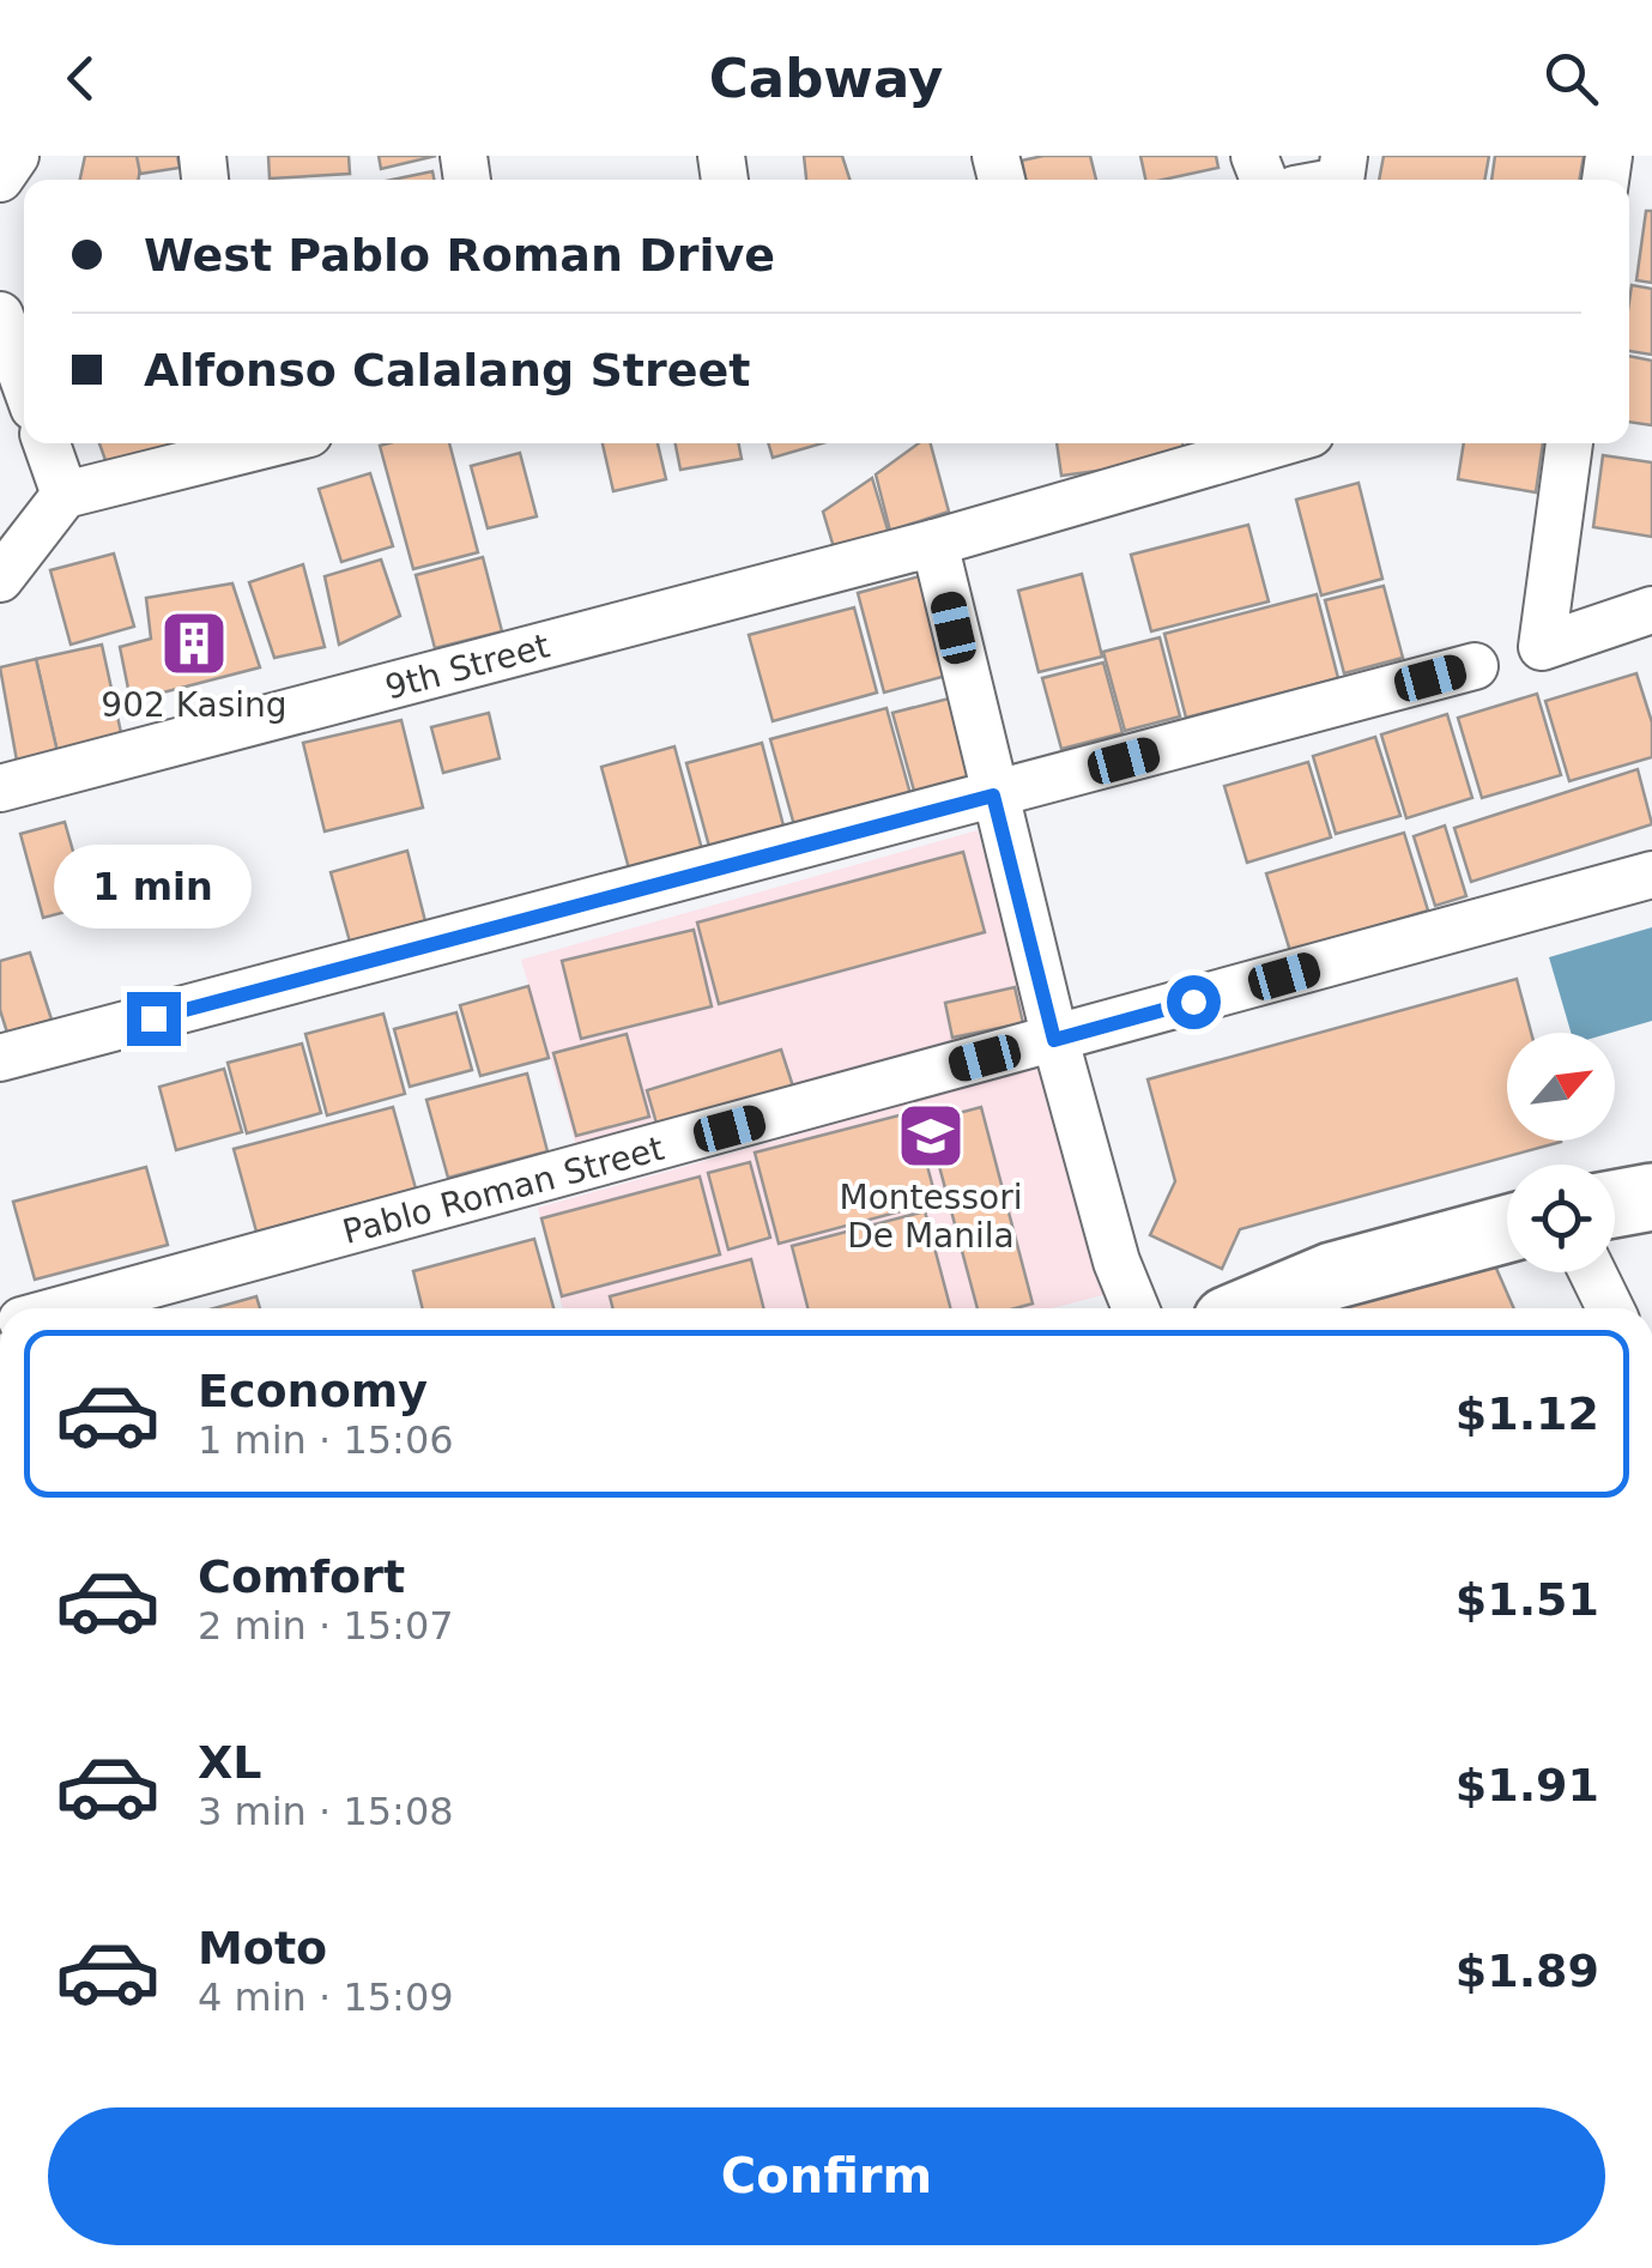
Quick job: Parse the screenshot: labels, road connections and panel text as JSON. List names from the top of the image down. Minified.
{"streets":{"street":["9th Street","Pablo Roman Street"]},"places":{"building":["902 Kasing"],"school or university":["Montessori De Manila"]},"north":"top right","page":{"header":"Cabway","banner":["West Pablo Roman Drive","Alfonso Calalang Street"],"bubble":"1 min","list":[{"name":"Economy","note":"1 min · 15:06","value":"$1.12"},{"name":"Comfort","note":"2 min · 15:07","value":"$1.51"},{"name":"XL","note":"3 min · 15:08","value":"$1.91"},{"name":"Moto","note":"4 min · 15:09","value":"$1.89"}],"buttons":"Confirm"}}
